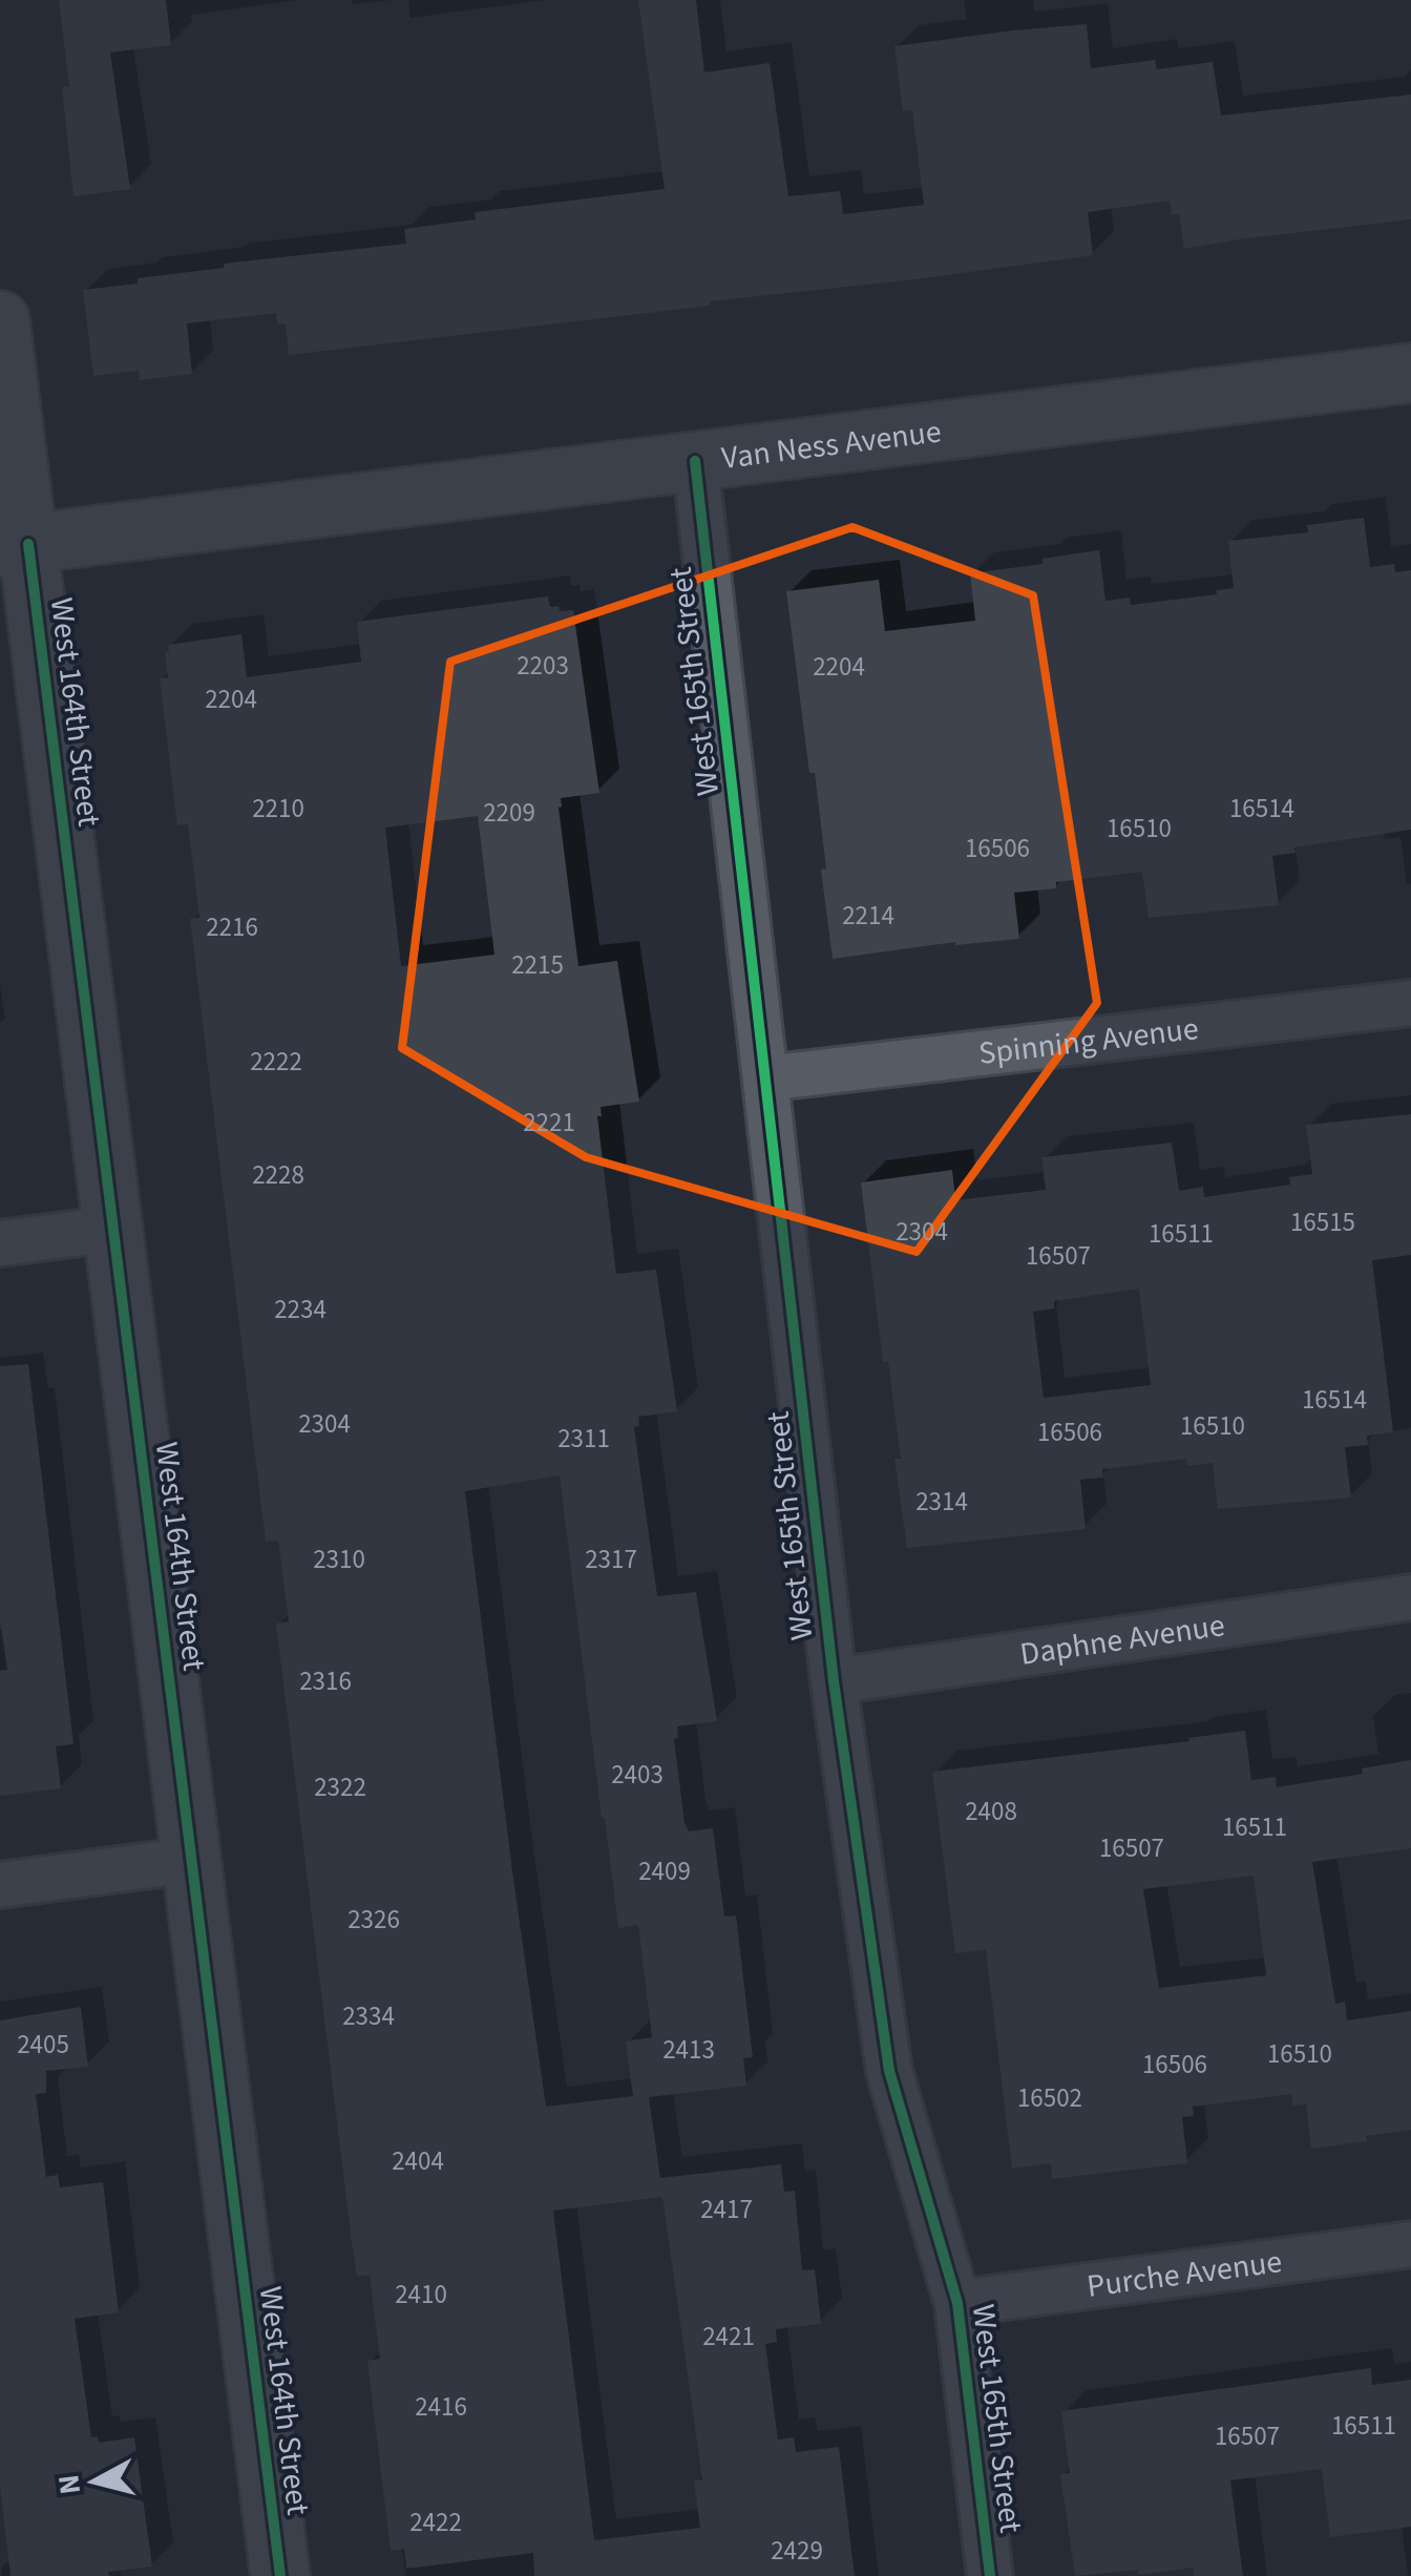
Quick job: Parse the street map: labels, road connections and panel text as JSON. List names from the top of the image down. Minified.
{"streets":{"street":["Van Ness Avenue","West 165th Street","West 164th Street","Spinning Avenue","Daphne Avenue","Purche Avenue"]},"crossings":[["Van Ness Avenue","West 165th Street"],["Van Ness Avenue","West 164th Street"],["West 165th Street","Spinning Avenue"],["West 165th Street","Daphne Avenue"],["West 165th Street","Purche Avenue"]],"house_numbers":["2203","2204","2204","2210","16514","2209","16510","16506","2214","2216","2215","2222","2221","2228","16515","2304","16511","16507","2234","16514","2304","16510","16506","2311","2314","2310","2317","2316","2403","2322","2408","16511","16507","2409","2326","2334","2405","2413","16510","16506","16502","2404","2417","2410","2421","2416","16511","16507","2422","2429"],"north":"left"}
